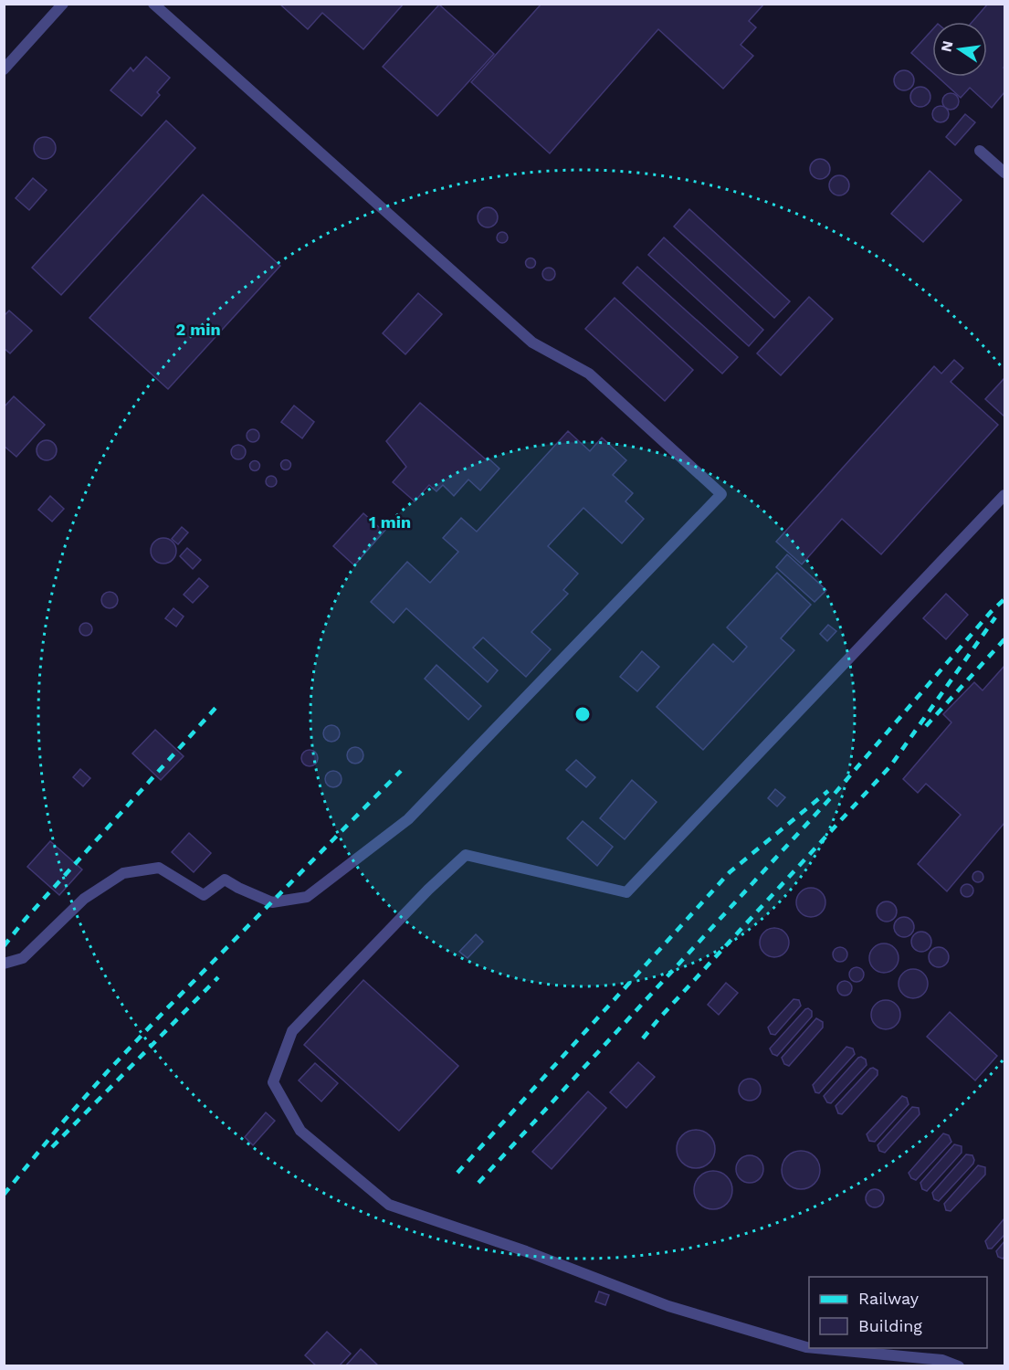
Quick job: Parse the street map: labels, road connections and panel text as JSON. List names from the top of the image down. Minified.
{"legend":["Railway","Building"],"north":"left","rings":["2 min","1 min"]}
